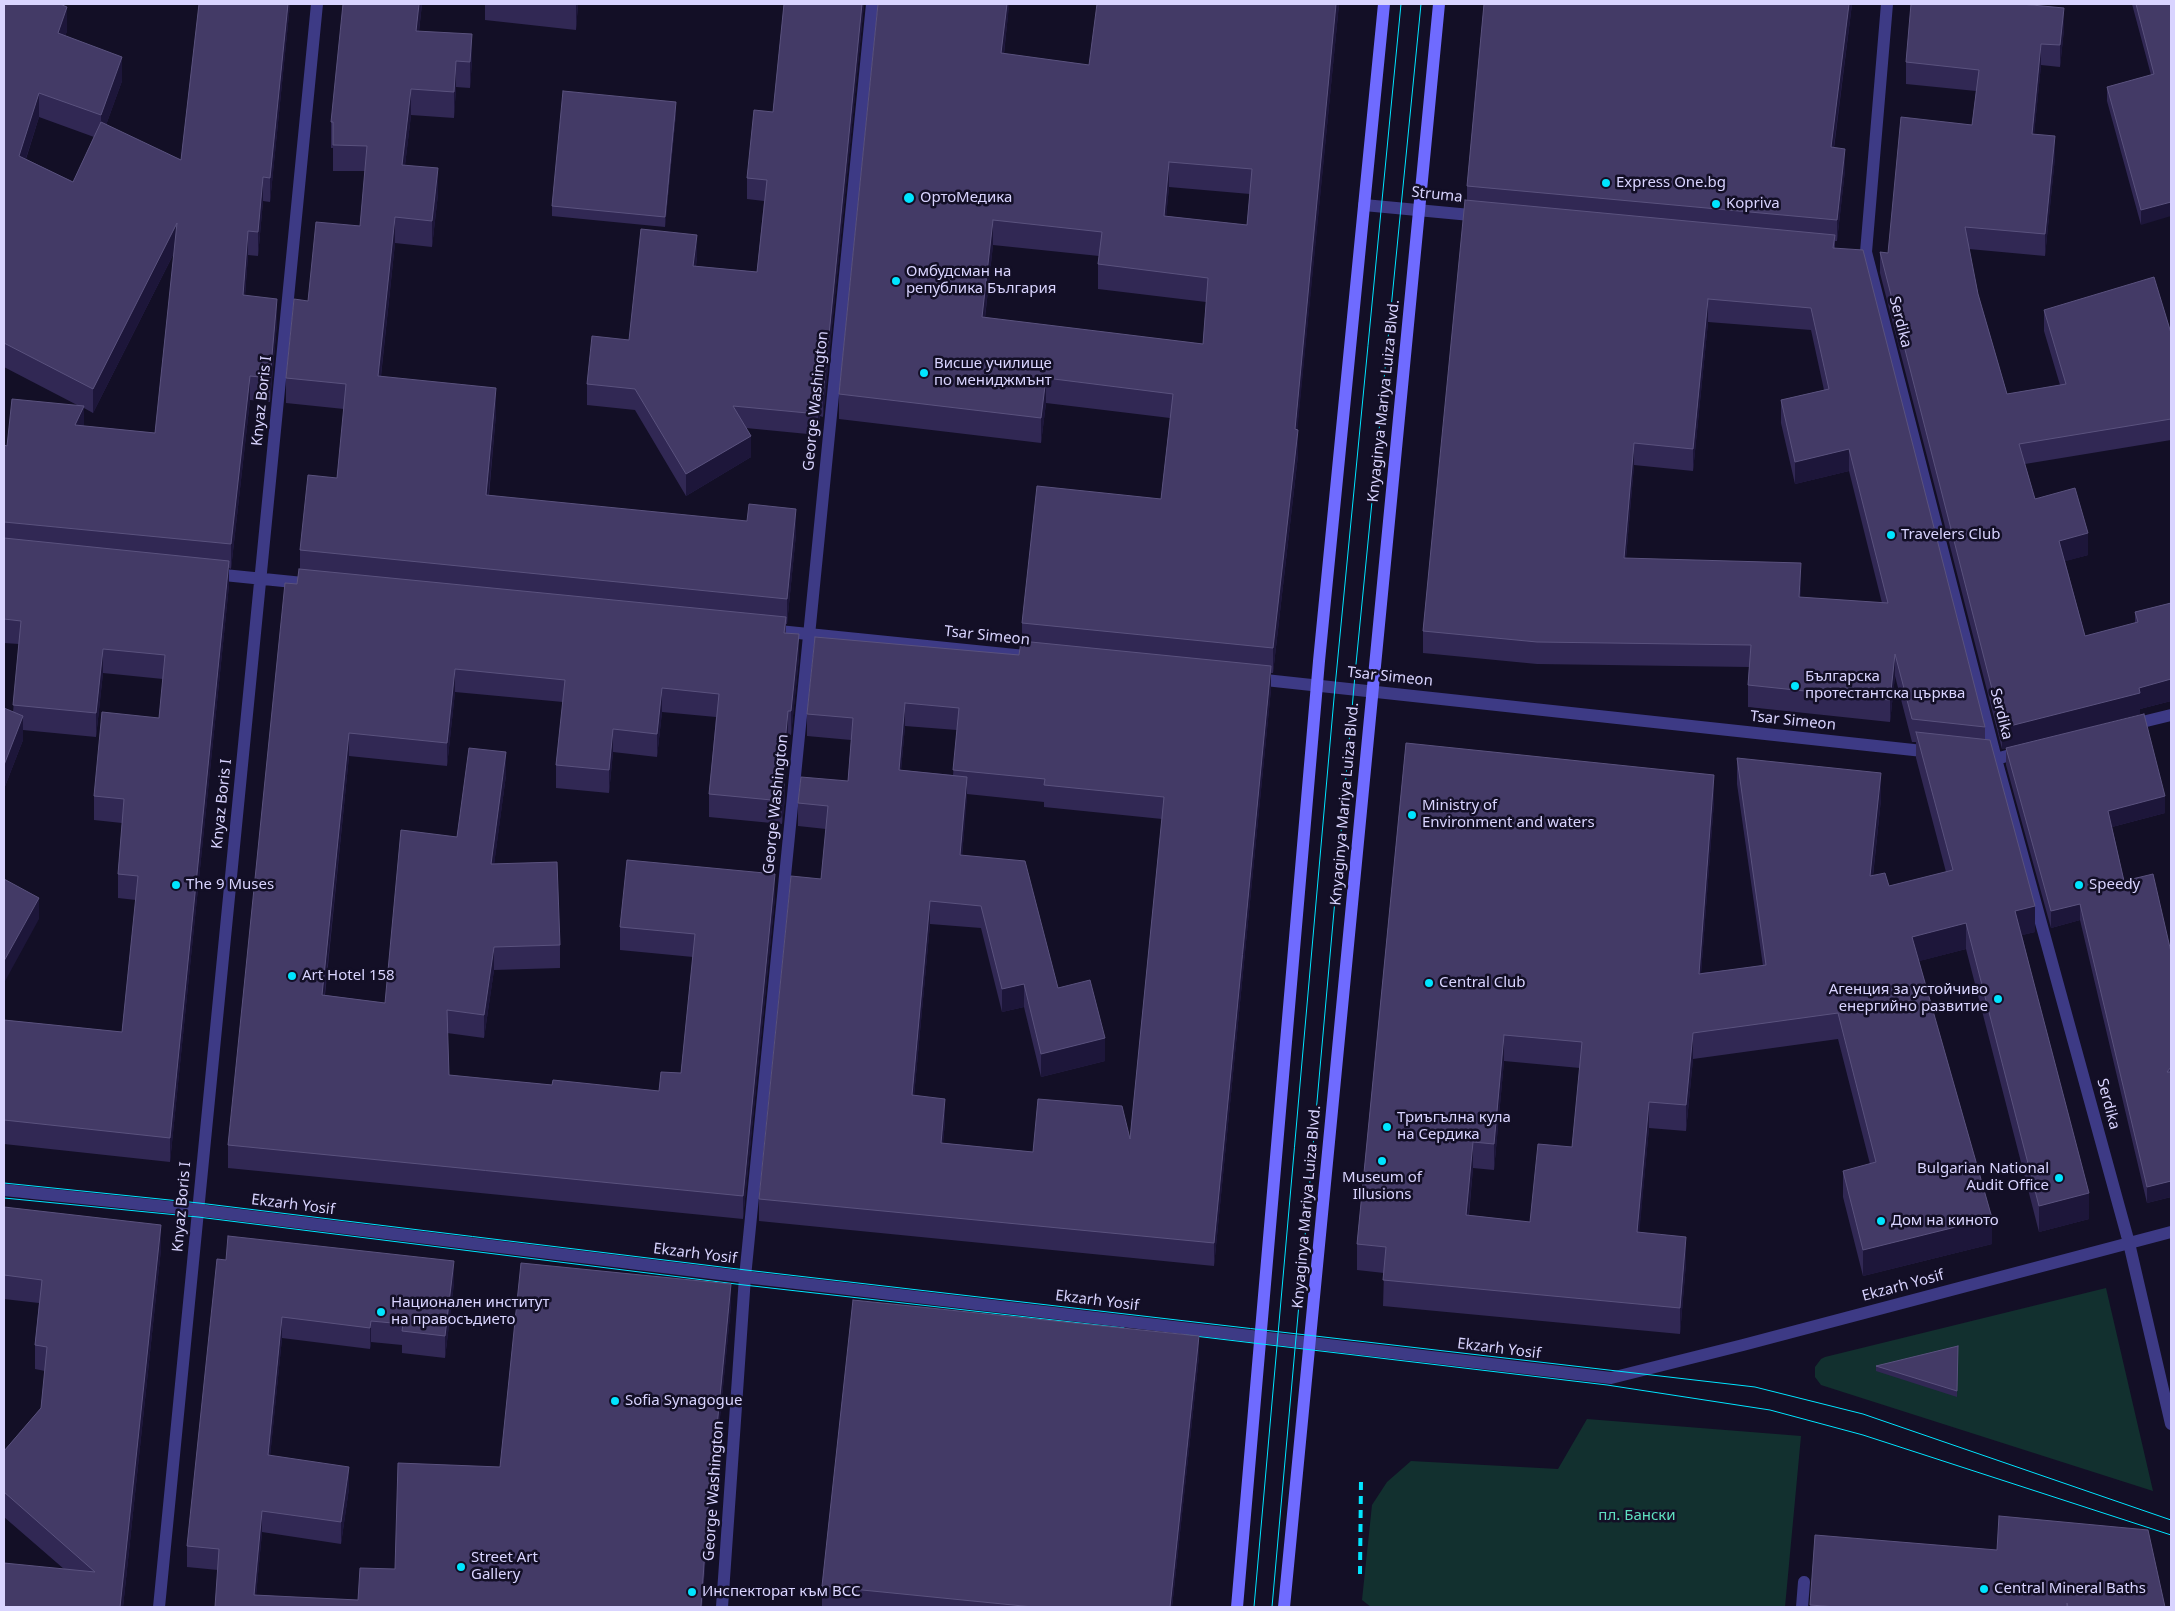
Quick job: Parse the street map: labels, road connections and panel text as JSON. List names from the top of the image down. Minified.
{"streets":{"main road":["Knyaginya Mariya Luiza Blvd."],"street":["Struma","Serdika","Knyaz Boris I","George Washington","Tsar Simeon","Ekzarh Yosif"]},"crossings":[["Struma","Knyaginya Mariya Luiza Blvd."],["Serdika","Ekzarh Yosif"],["Knyaz Boris I","Ekzarh Yosif"],["George Washington","Tsar Simeon"],["George Washington","Ekzarh Yosif"],["Knyaginya Mariya Luiza Blvd.","Tsar Simeon"],["Knyaginya Mariya Luiza Blvd.","Ekzarh Yosif"]],"parks":["пл. Бански"],"places":["Express One.bg","ОртоМедика","Kopriva","Омбудсман на република България","Висше училище по мениджмънт","Travelers Club","Българска протестантска църква","Ministry of Environment and waters","The 9 Muses","Speedy","Art Hotel 158","Central Club","Агенция за устойчиво енергийно развитие","Триъгълна кула на Сердика","Museum of Illusions","Bulgarian National Audit Office","Дом на киното","Национален институт на правосъдието","Sofia Synagogue","Street Art Gallery","Central Mineral Baths","Инспекторат към ВСС"]}
